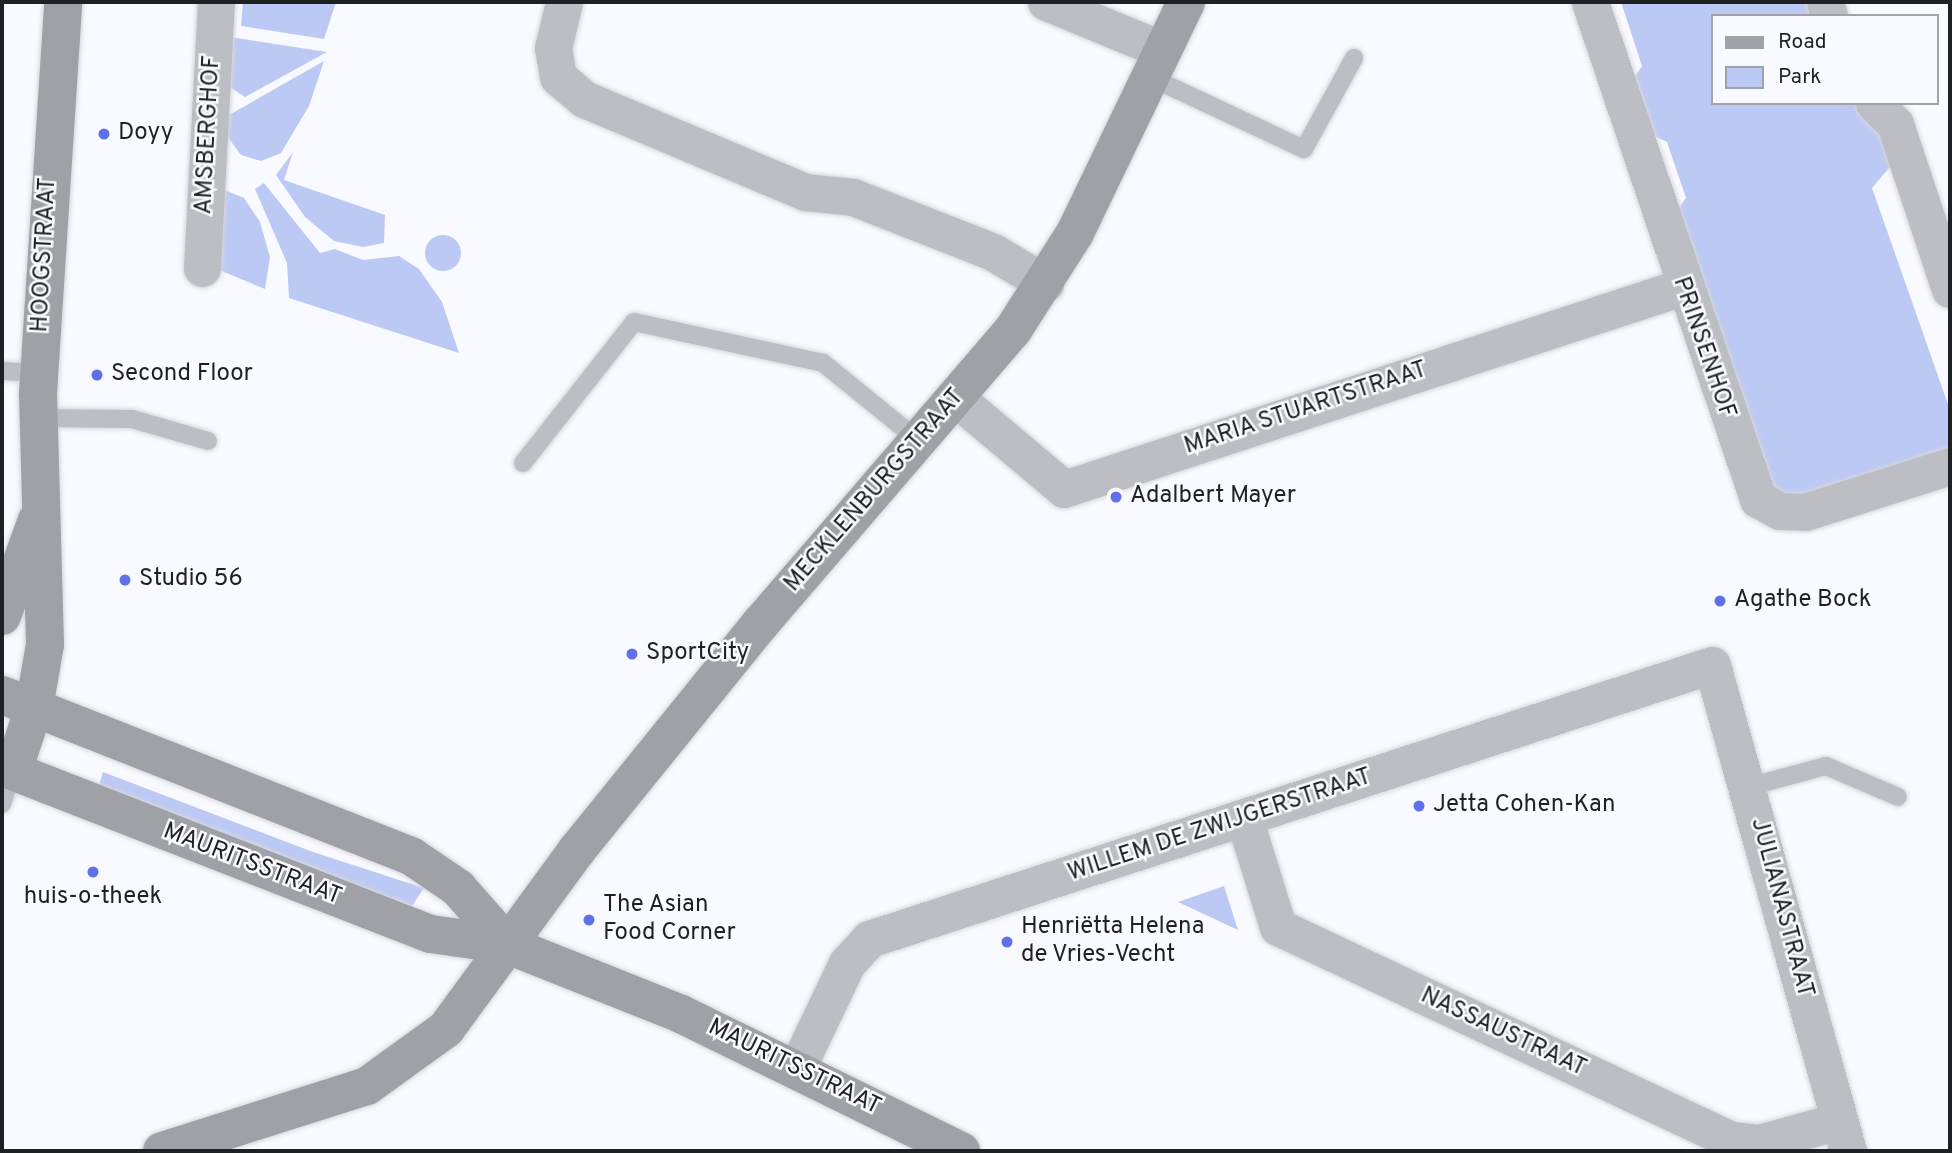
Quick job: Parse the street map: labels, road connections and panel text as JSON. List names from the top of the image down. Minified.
{"streets":{"main road":["HOOGSTRAAT","MECKLENBURGSTRAAT","MAURITSSTRAAT"],"street":["AMSBERGHOF","PRINSENHOF","MARIA STUARTSTRAAT","WILLEM DE ZWIJGERSTRAAT","JULIANASTRAAT","NASSAUSTRAAT"]},"crossings":[["HOOGSTRAAT","MAURITSSTRAAT"],["PRINSENHOF","MARIA STUARTSTRAAT"],["MARIA STUARTSTRAAT","MECKLENBURGSTRAAT"],["MECKLENBURGSTRAAT","MAURITSSTRAAT"],["WILLEM DE ZWIJGERSTRAAT","MAURITSSTRAAT"],["WILLEM DE ZWIJGERSTRAAT","JULIANASTRAAT"],["WILLEM DE ZWIJGERSTRAAT","NASSAUSTRAAT"],["JULIANASTRAAT","NASSAUSTRAAT"]],"places":["Doyy","Second Floor","Adalbert Mayer","Studio 56","Agathe Bock","SportCity","Jetta Cohen-Kan","huis-o-theek","The Asian Food Corner","Henriëtta Helena de Vries-Vecht"],"legend":["Road","Park"]}
